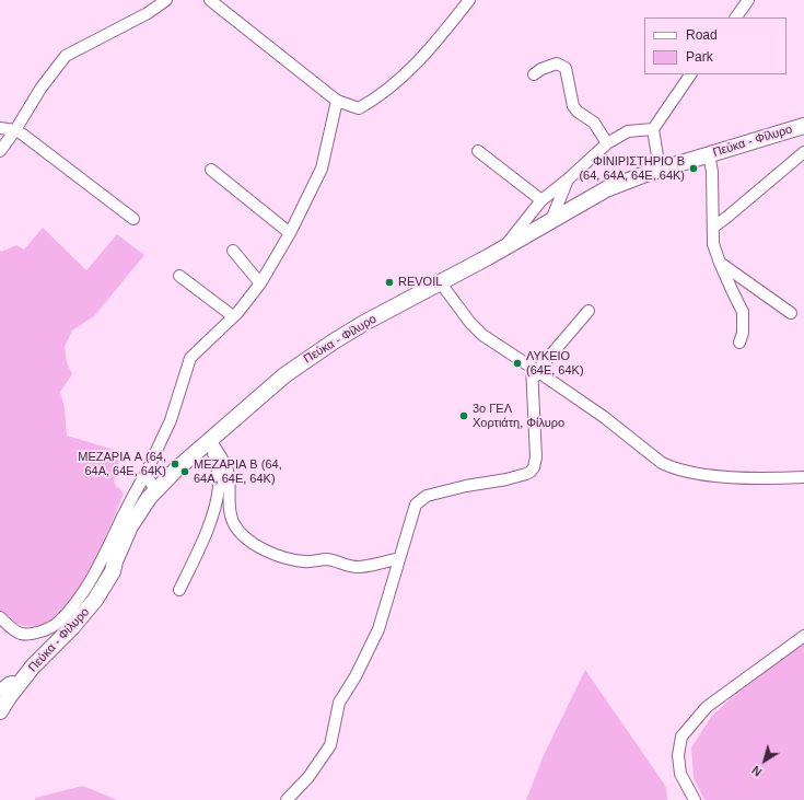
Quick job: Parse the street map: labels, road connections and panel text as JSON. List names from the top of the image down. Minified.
{"streets":{"main road":["Πεύκα - Φίλυρο"]},"places":["ΦΙΝΙΡΙΣΤΗΡΙΟ B (64, 64Α, 64Ε, 64Κ)","REVOIL","ΛΥΚΕΙΟ (64Ε, 64Κ)","3ο ΓΕΛ Χορτιάτη, Φίλυρο","ΜΕΖΑΡΙΑ A (64, 64Α, 64Ε, 64Κ)","ΜΕΖΑΡΙΑ B (64, 64Α, 64Ε, 64Κ)"],"legend":["Road","Park"],"north":"bottom left"}
